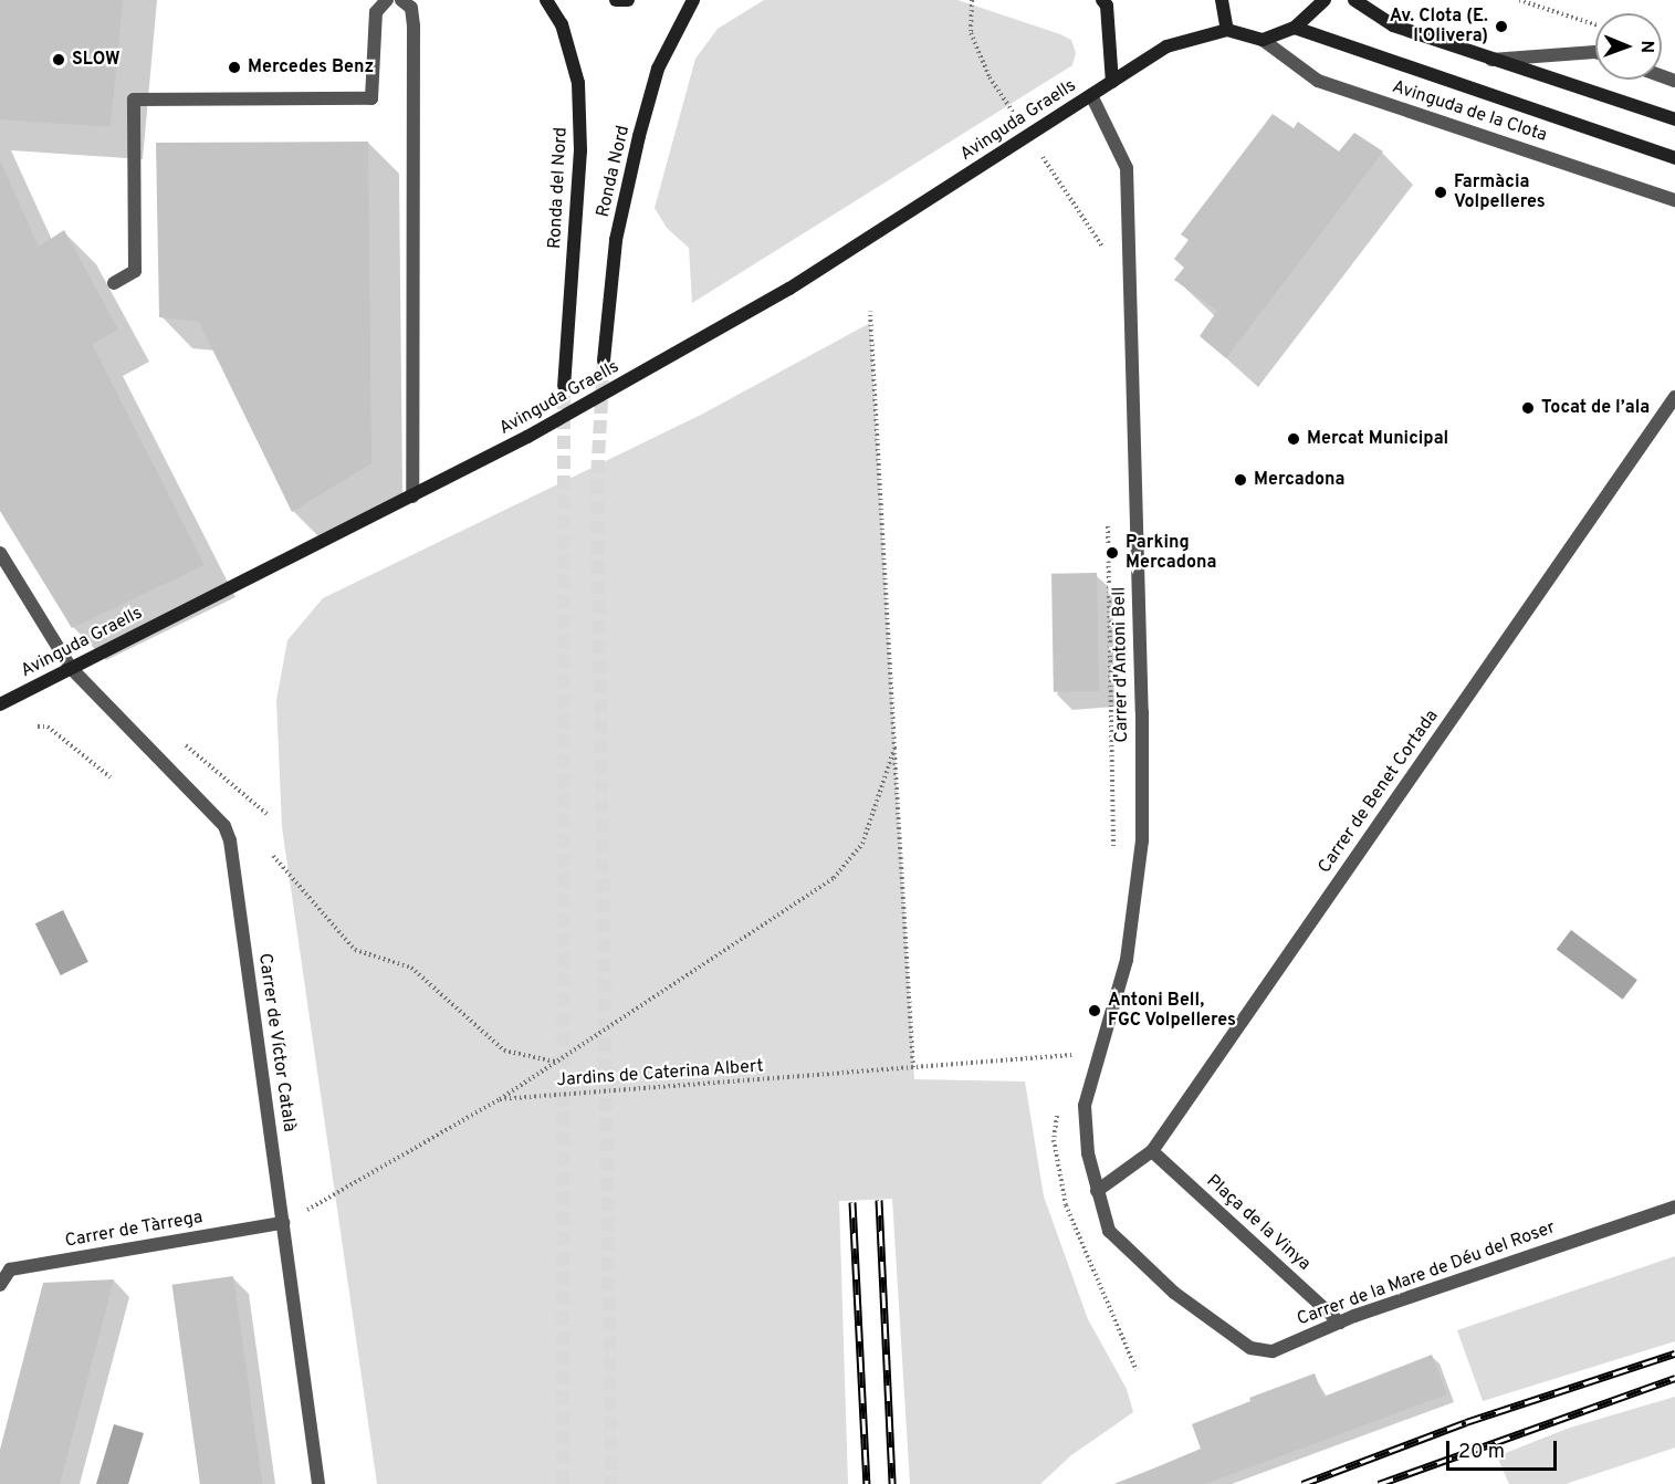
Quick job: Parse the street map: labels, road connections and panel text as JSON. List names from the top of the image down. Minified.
{"streets":{"street":["Avinguda de la Clota","Avinguda Graells","Ronda Nord","Ronda del Nord","Carrer d'Antoni Bell","Carrer de Benet Cortada","Carrer de Víctor Català","Plaça de la Vinya","Carrer de Tàrrega","Carrer de la Mare de Déu del Roser"],"path":["Jardins de Caterina Albert"]},"crossings":[["Avinguda Graells","Carrer d'Antoni Bell"],["Avinguda Graells","Carrer de Víctor Català"],["Carrer d'Antoni Bell","Carrer de Benet Cortada"],["Carrer d'Antoni Bell","Carrer de la Mare de Déu del Roser"],["Carrer de Benet Cortada","Plaça de la Vinya"],["Carrer de Víctor Català","Jardins de Caterina Albert"],["Carrer de Víctor Català","Carrer de Tàrrega"],["Jardins de Caterina Albert","Carrer de Tàrrega"],["Plaça de la Vinya","Carrer de la Mare de Déu del Roser"]],"places":["Av. Clota (E. l'Olivera)","SLOW","Mercedes Benz","Farmàcia Volpelleres","Tocat de l’ala","Mercat Municipal","Mercadona","Parking Mercadona","Antoni Bell, FGC Volpelleres"],"scale_bar":"20 m","north":"right"}
